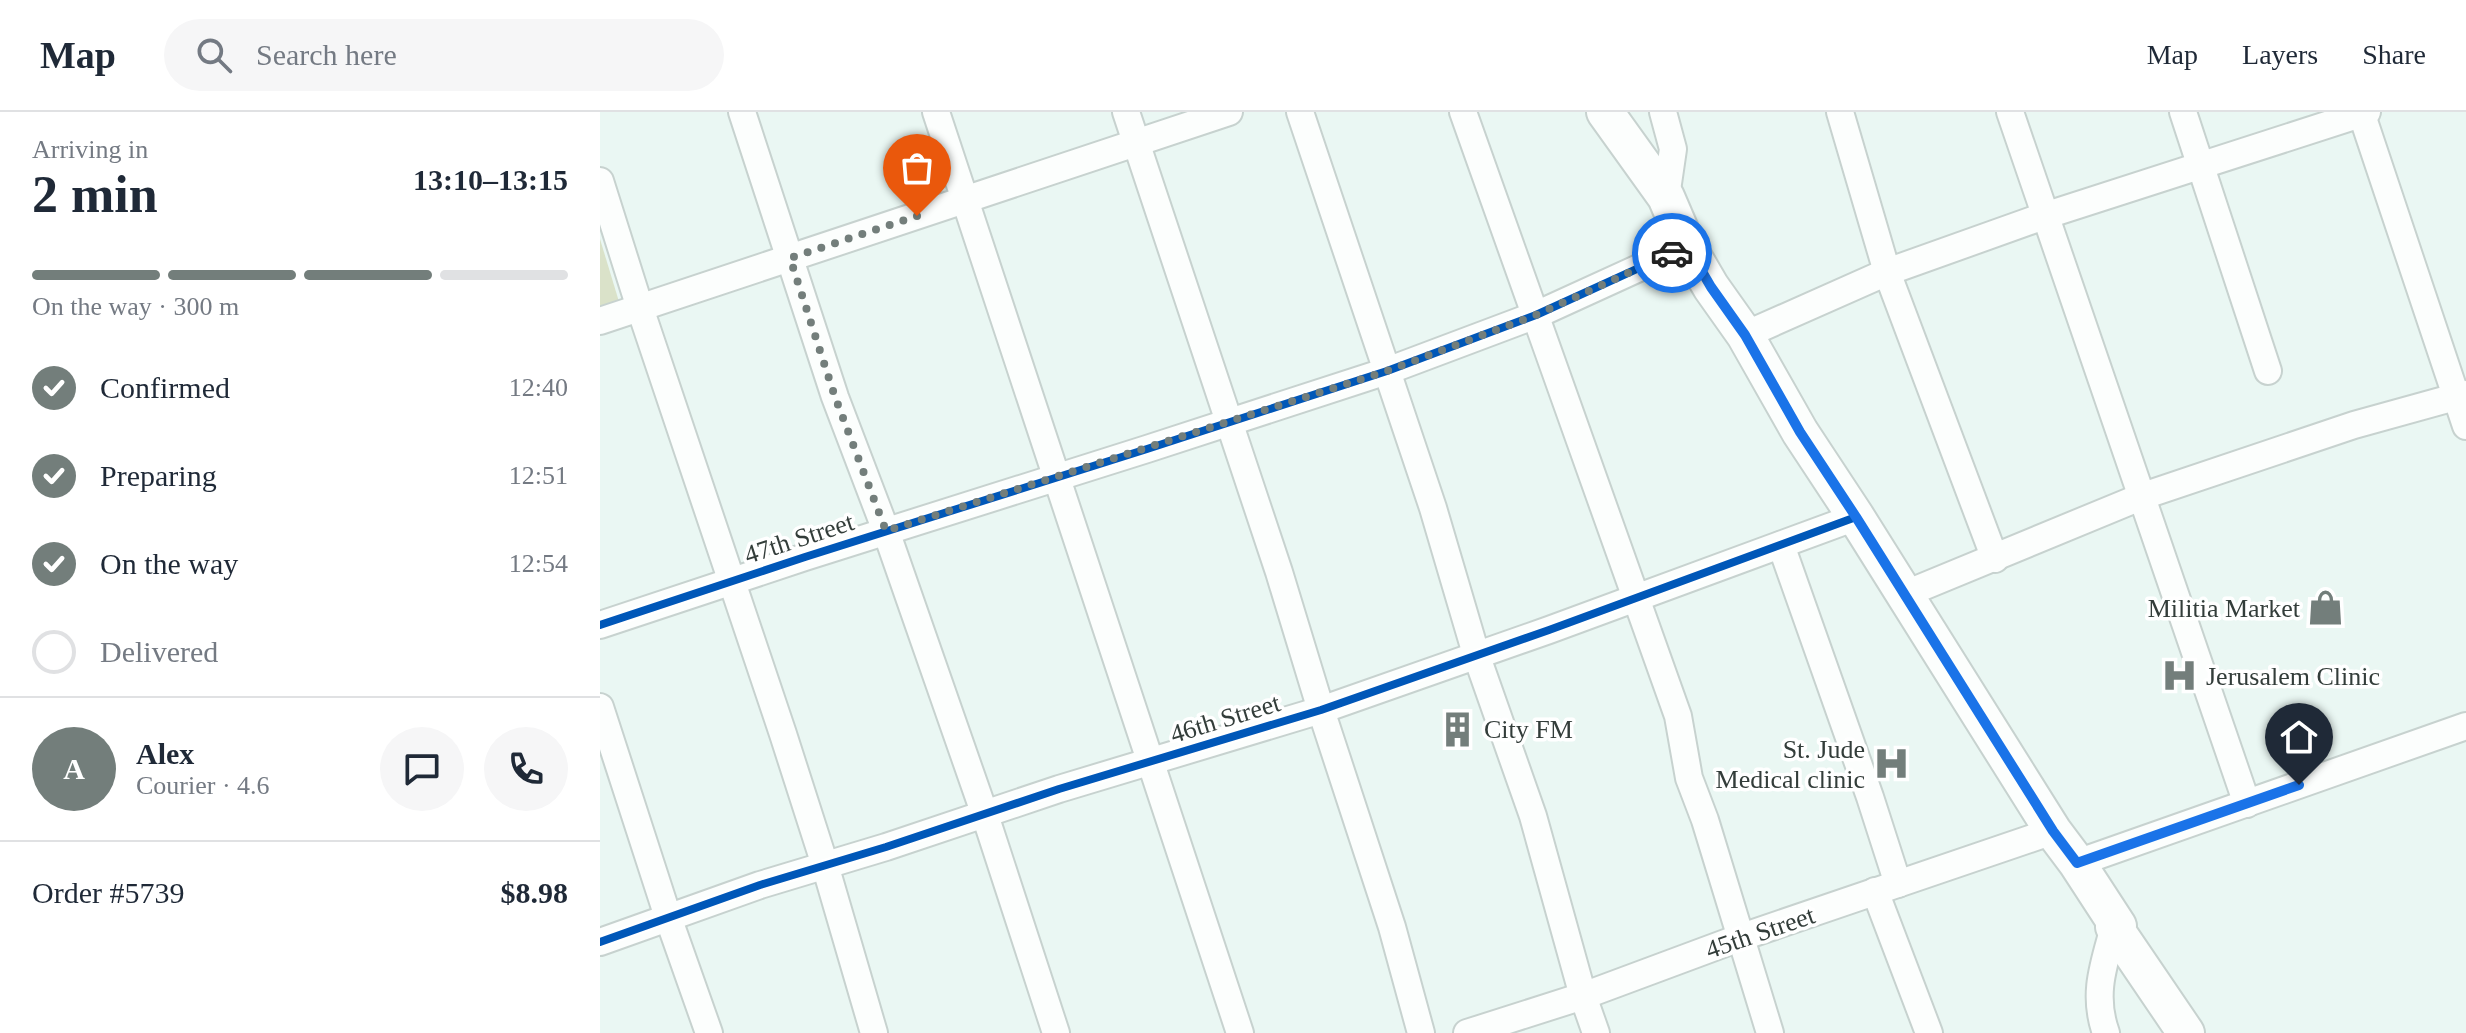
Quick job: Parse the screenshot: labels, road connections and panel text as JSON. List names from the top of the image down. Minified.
{"streets":{"street":["47th Street","46th Street","45th Street"]},"places":{"shop":["Militia Market"],"hospital":["Jerusalem Clinic","St. Jude Medical clinic"],"building":["City FM"]},"page":{"header":"Map","search":"Search here","nav":["Map","Layers","Share"],"heading":["2 min","Arriving in","13:10–13:15"],"panel":["Alex","Courier · 4.6","Order #5739","$8.98"],"bar":"On the way · 300 m","list":[["Confirmed","12:40"],["Preparing","12:51"],["On the way","12:54"],"Delivered"],"round":"A"}}
